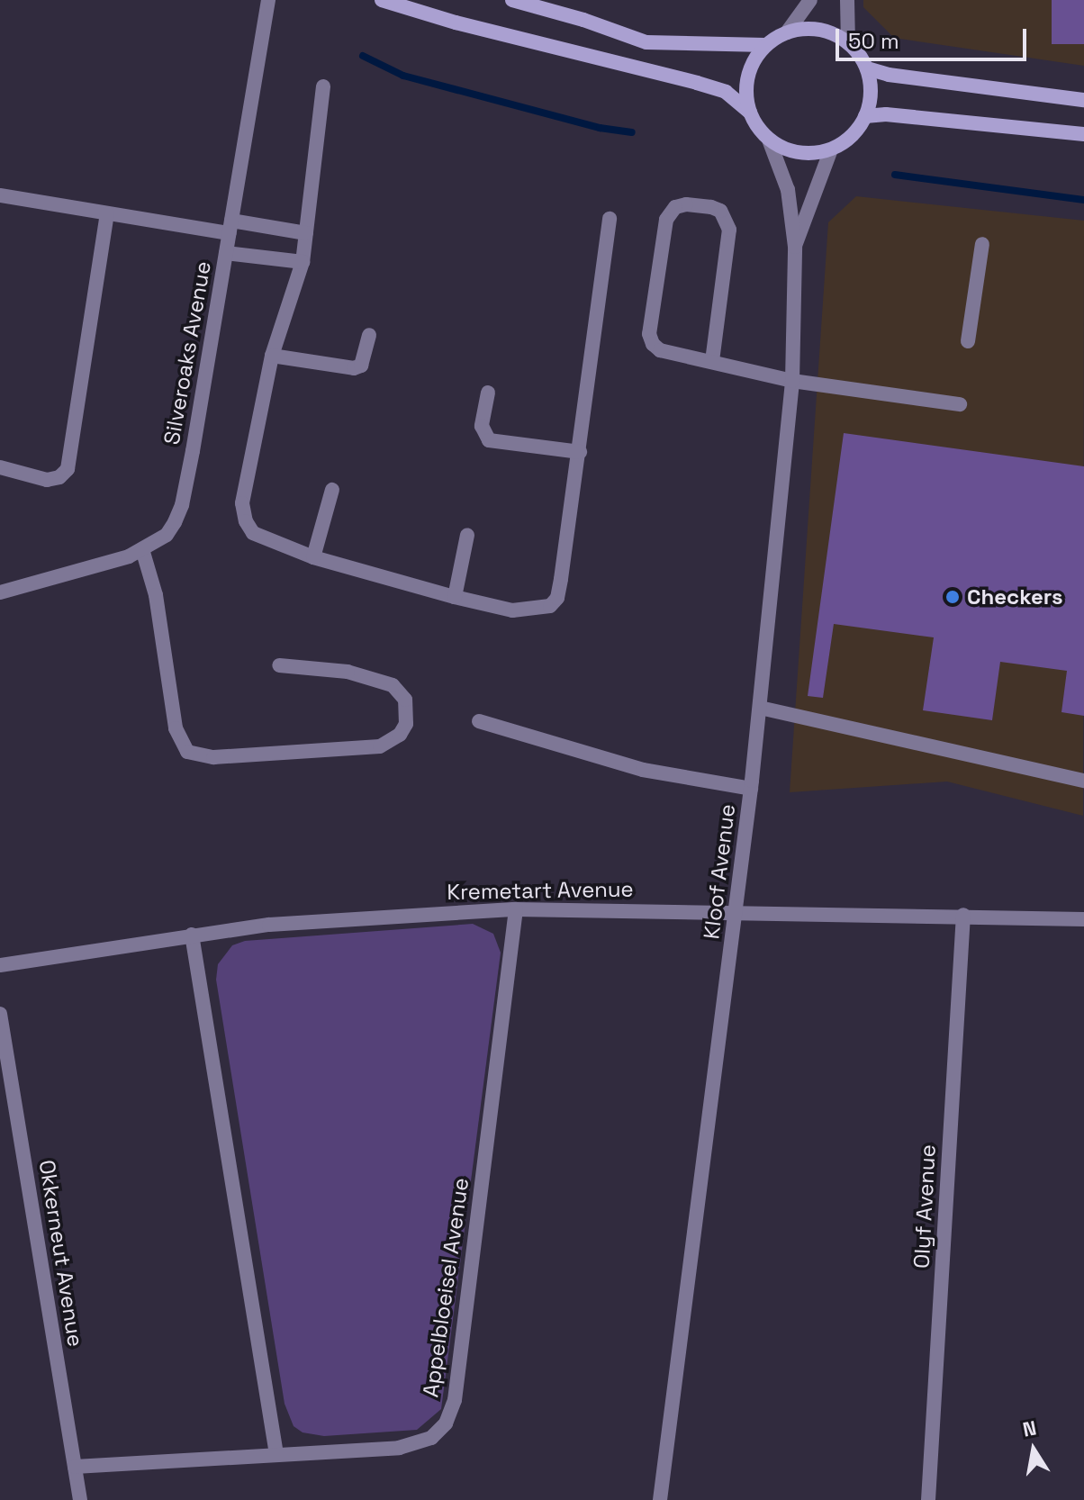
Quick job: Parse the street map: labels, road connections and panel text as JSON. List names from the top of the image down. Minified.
{"streets":{"street":["Silveroaks Avenue","Kloof Avenue","Kremetart Avenue","Olyf Avenue","Okkerneut Avenue","Appelbloeisel Avenue"]},"crossings":[["Kloof Avenue","Kremetart Avenue"],["Kremetart Avenue","Olyf Avenue"],["Kremetart Avenue","Appelbloeisel Avenue"],["Okkerneut Avenue","Appelbloeisel Avenue"]],"places":["Checkers"],"scale_bar":"50 m","north":"top"}
